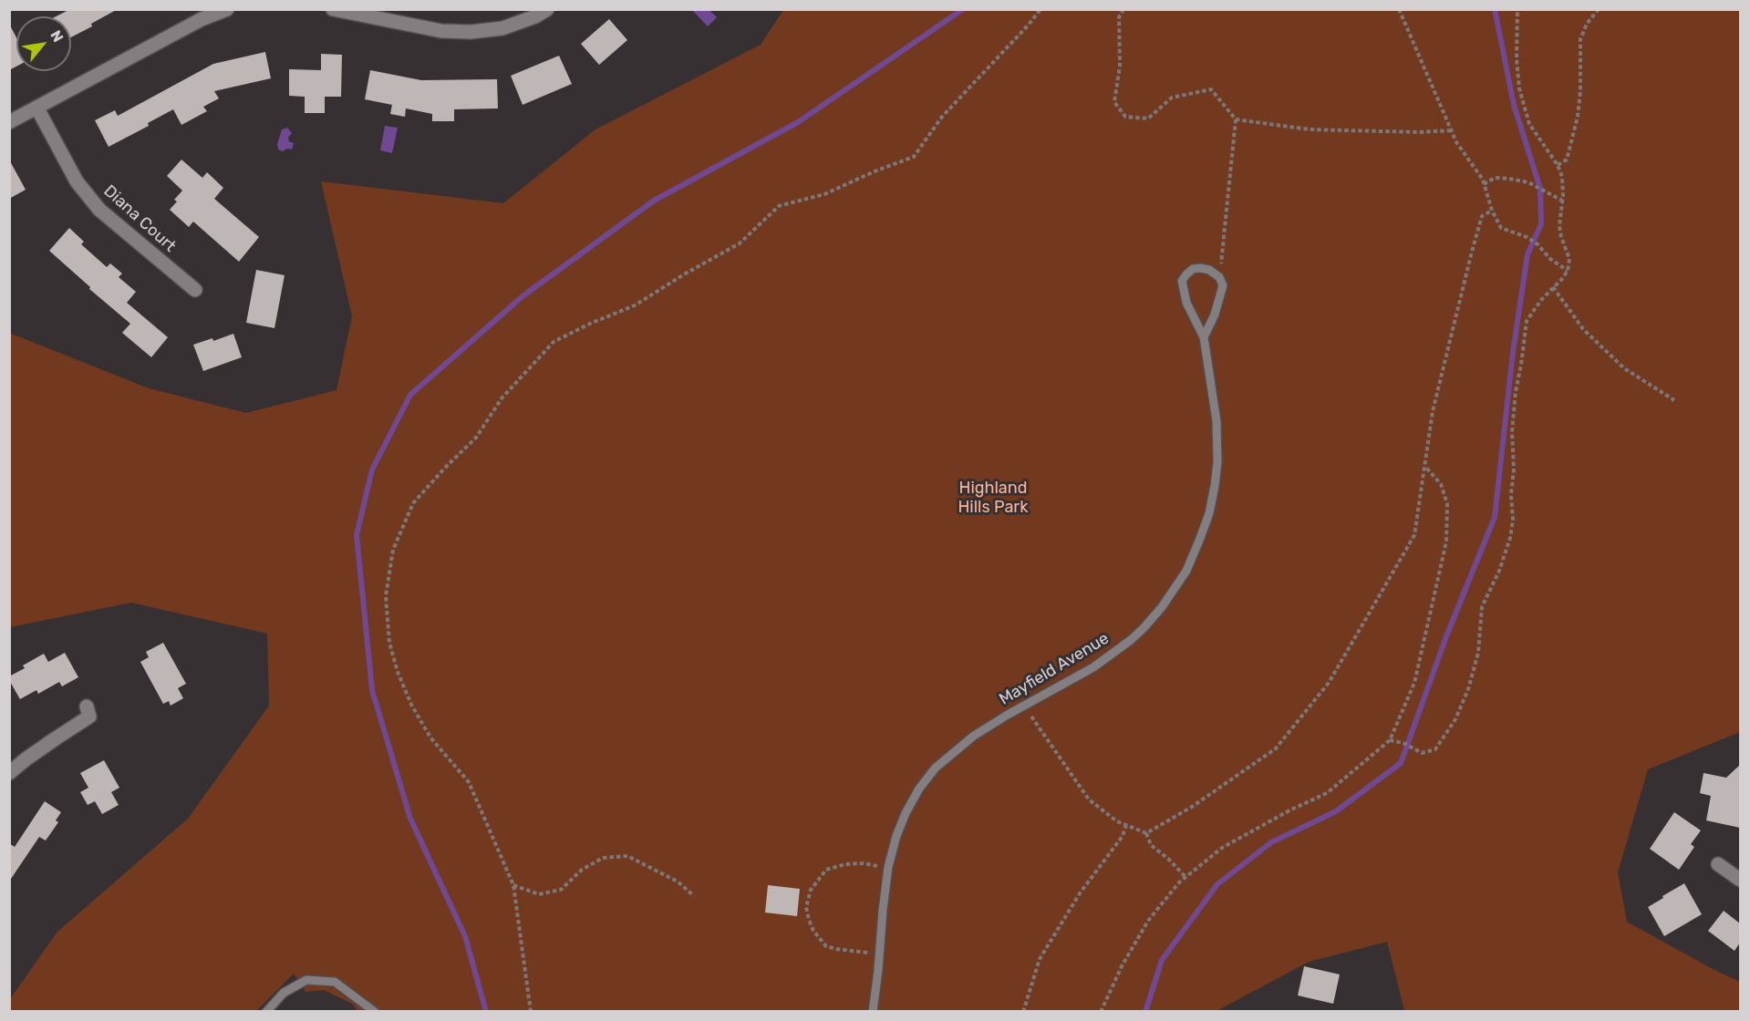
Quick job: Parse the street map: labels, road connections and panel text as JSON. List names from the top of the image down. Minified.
{"streets":{"street":["Diana Court"],"lane":["Mayfield Avenue"]},"parks":["Highland Hills Park"],"north":"top right"}
